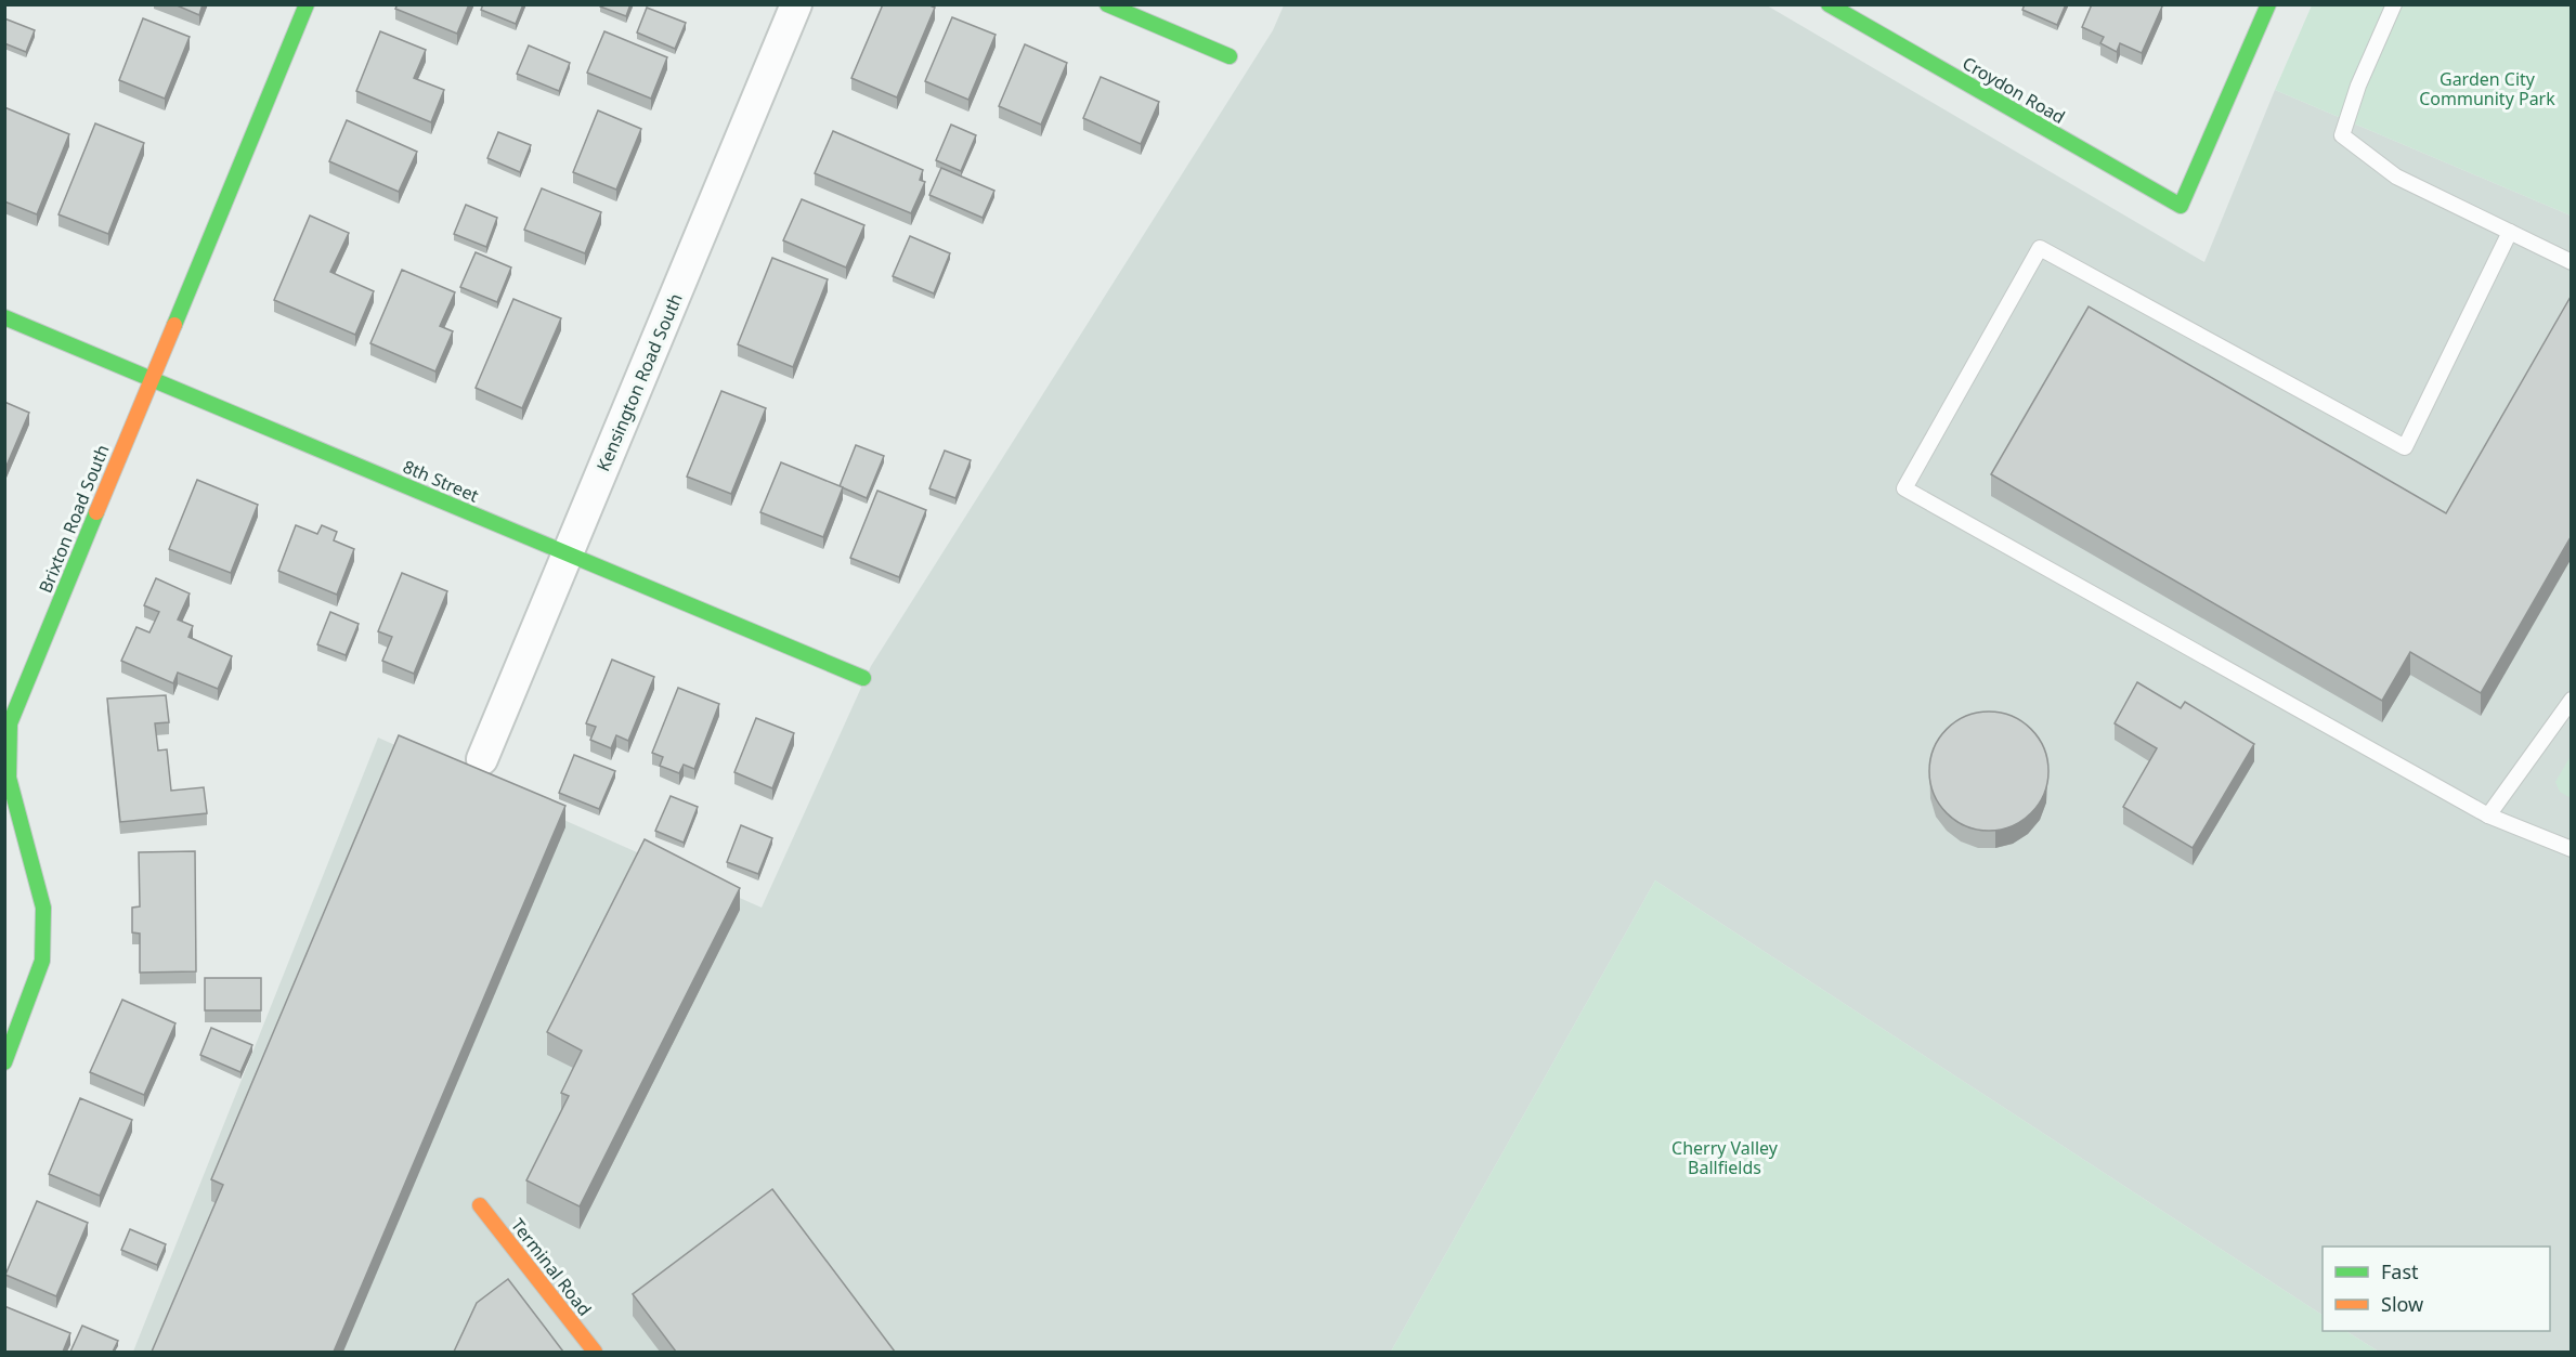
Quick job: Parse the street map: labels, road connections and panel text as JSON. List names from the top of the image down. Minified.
{"streets":{"street":["Croydon Road","Kensington Road South","8th Street","Brixton Road South","Terminal Road"]},"crossings":[["Kensington Road South","8th Street"],["8th Street","Brixton Road South"]],"parks":["Garden City Community Park","Cherry Valley Ballfields"],"legend":["Fast","Slow"]}
